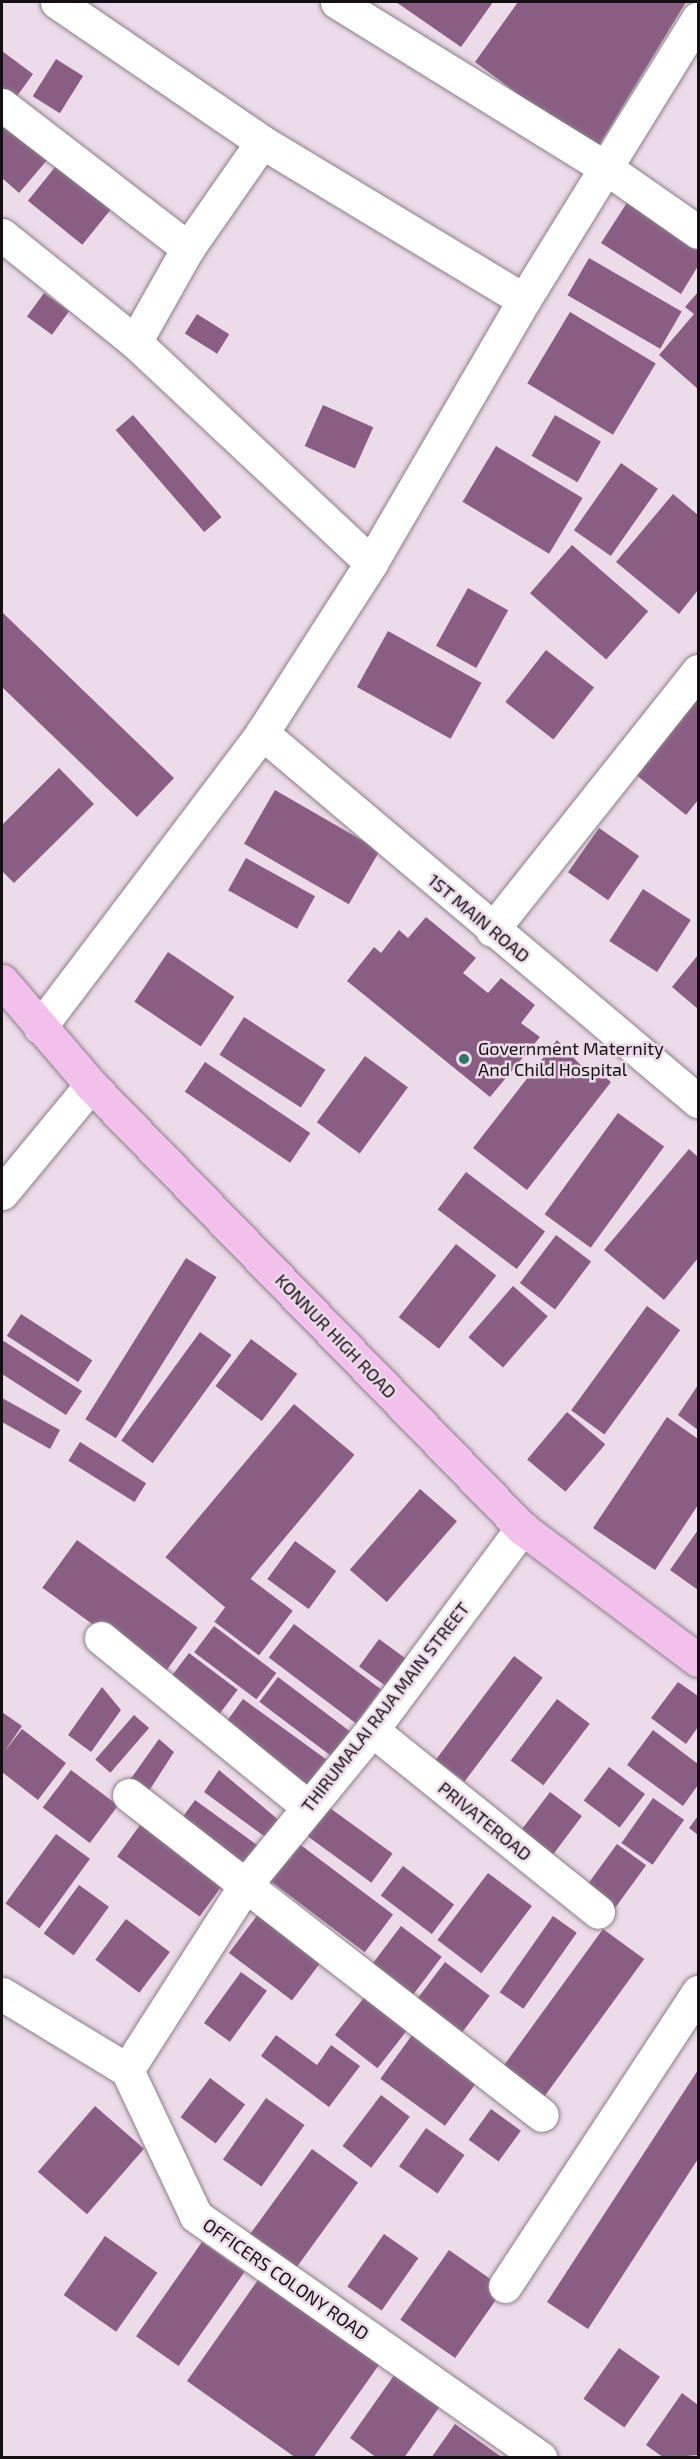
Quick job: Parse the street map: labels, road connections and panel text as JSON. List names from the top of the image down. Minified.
{"streets":{"main road":["KONNUR HIGH ROAD"],"street":["1ST MAIN ROAD","THIRUMALAI RAJA MAIN STREET","PRIVATEROAD","OFFICERS COLONY ROAD"]},"crossings":[["KONNUR HIGH ROAD","THIRUMALAI RAJA MAIN STREET"],["THIRUMALAI RAJA MAIN STREET","PRIVATEROAD"],["THIRUMALAI RAJA MAIN STREET","OFFICERS COLONY ROAD"]],"places":["Government Maternity And Child Hospital"]}
